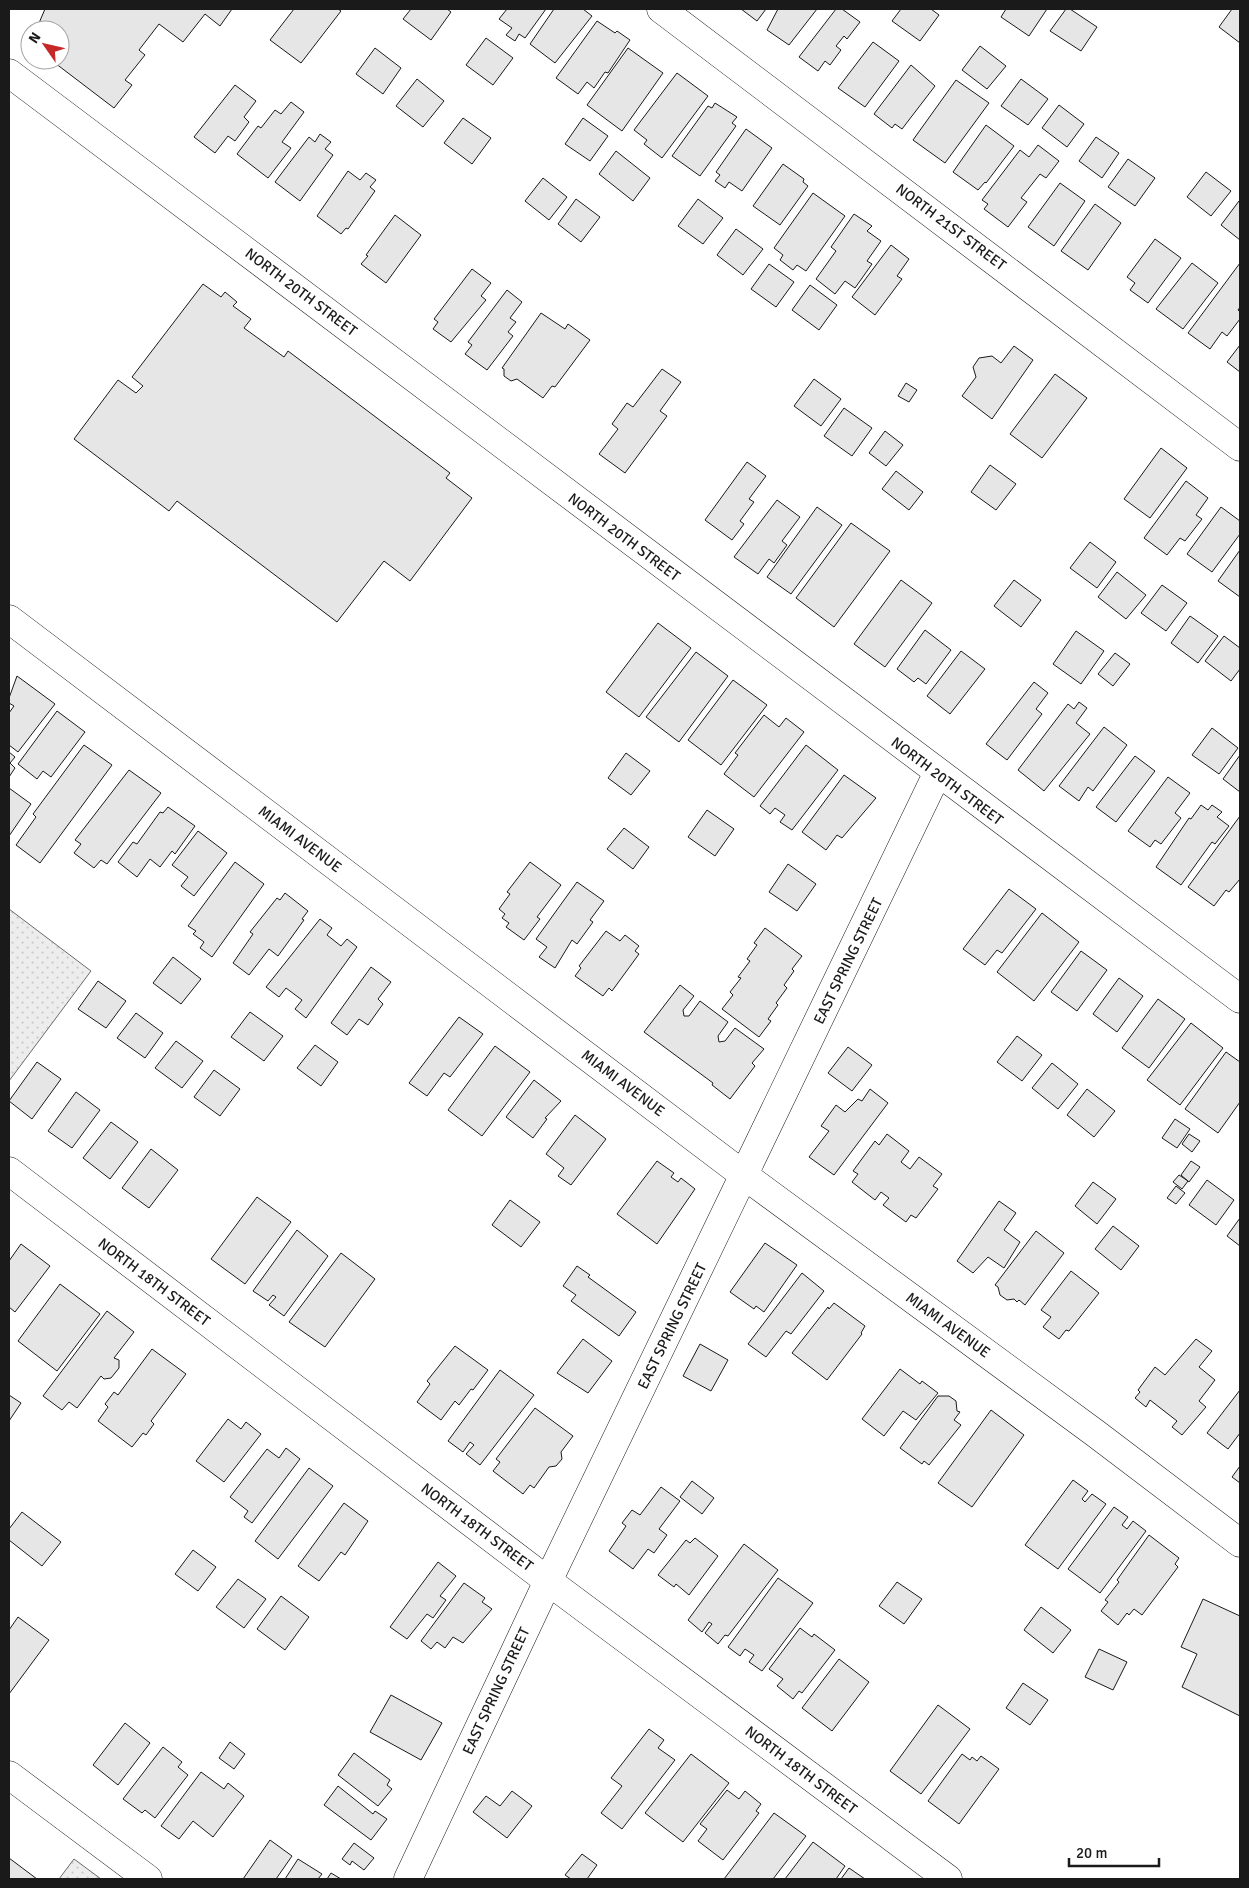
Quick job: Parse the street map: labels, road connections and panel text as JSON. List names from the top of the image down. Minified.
{"streets":{"street":["NORTH 21ST STREET","NORTH 20TH STREET","MIAMI AVENUE","EAST SPRING STREET","NORTH 18TH STREET"]},"crossings":[["NORTH 20TH STREET","EAST SPRING STREET"],["MIAMI AVENUE","EAST SPRING STREET"],["EAST SPRING STREET","NORTH 18TH STREET"]],"scale_bar":"20 m","north":"top left"}
